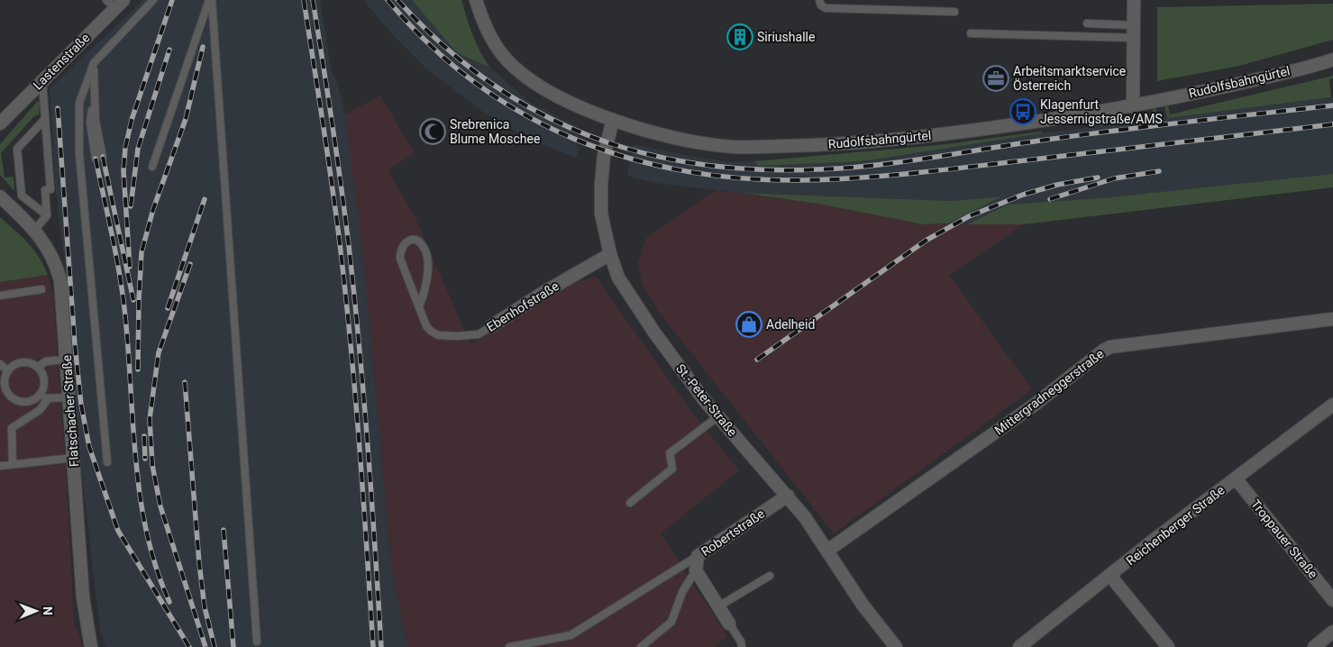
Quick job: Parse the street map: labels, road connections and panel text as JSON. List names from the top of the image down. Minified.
{"streets":{"street":["Lastenstraße","Rudolfsbahngürtel","Ebenhofstraße","Mittergradneggerstraße","St.-Peter-Straße","Flatschacher Straße","Reichenberger Straße","Robertstraße","Troppauer Straße"]},"crossings":[["Rudolfsbahngürtel","St.-Peter-Straße"],["Ebenhofstraße","St.-Peter-Straße"],["Mittergradneggerstraße","St.-Peter-Straße"],["St.-Peter-Straße","Robertstraße"],["Reichenberger Straße","Troppauer Straße"]],"places":{"building":["Siriushalle"],"office":["Arbeitsmarktservice Österreich"],"bus stop":["Klagenfurt Jessernigstraße/AMS"],"mosque":["Srebrenica Blume Moschee"],"shop":["Adelheid"]},"north":"right"}
